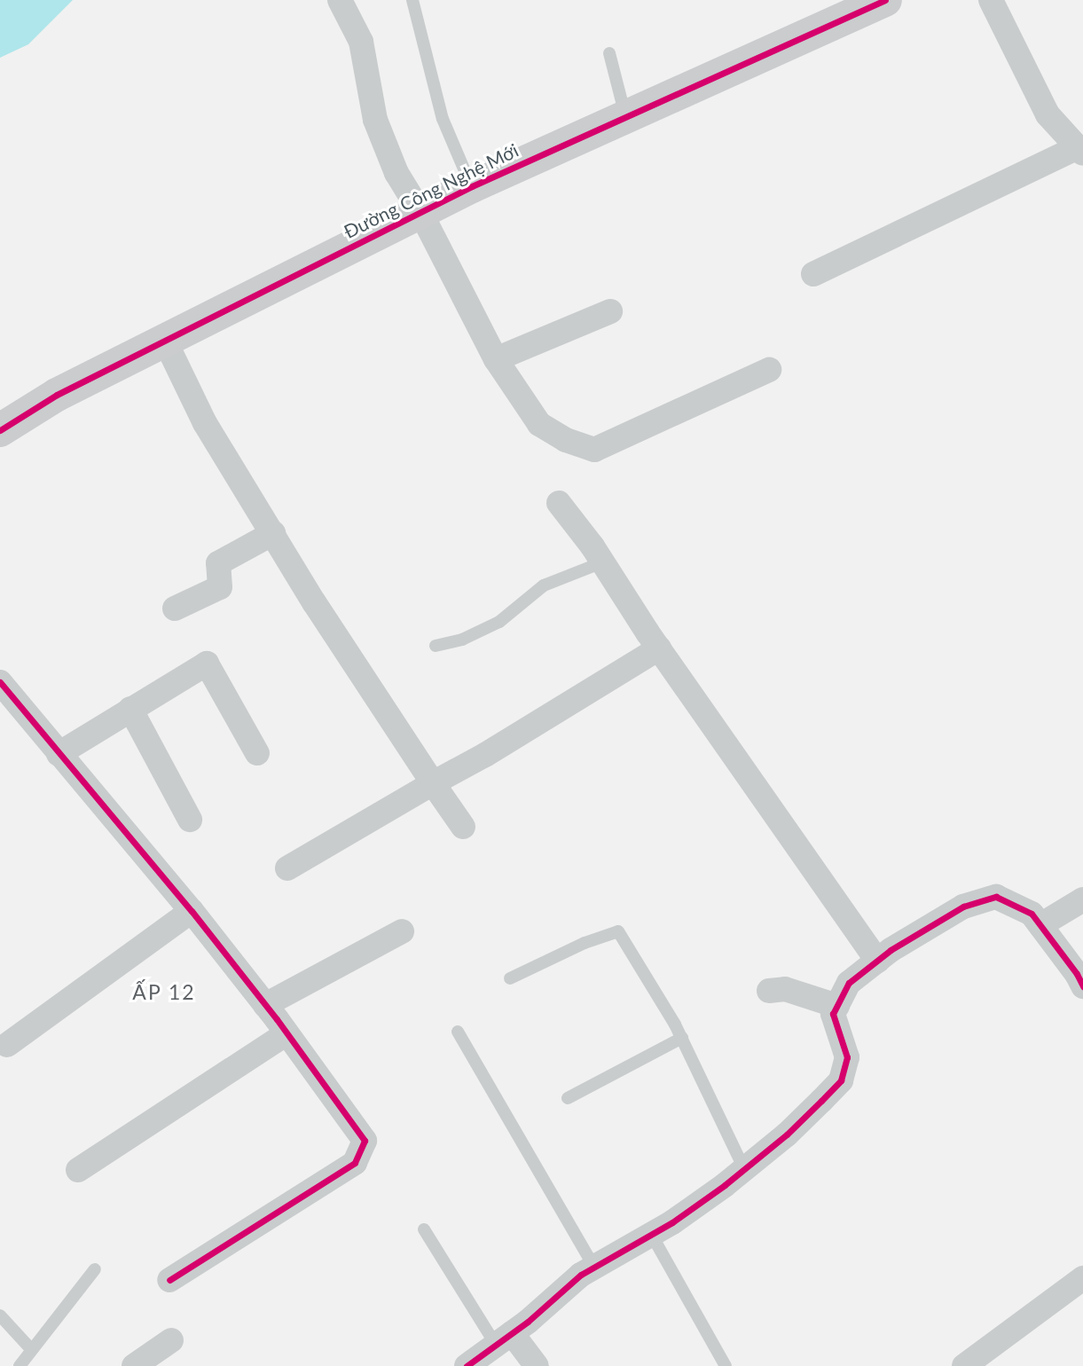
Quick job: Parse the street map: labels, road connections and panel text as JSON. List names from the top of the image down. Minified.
{"streets":{"street":["Đường Công Nghệ Mới"]},"districts":["ẤP 12"]}
